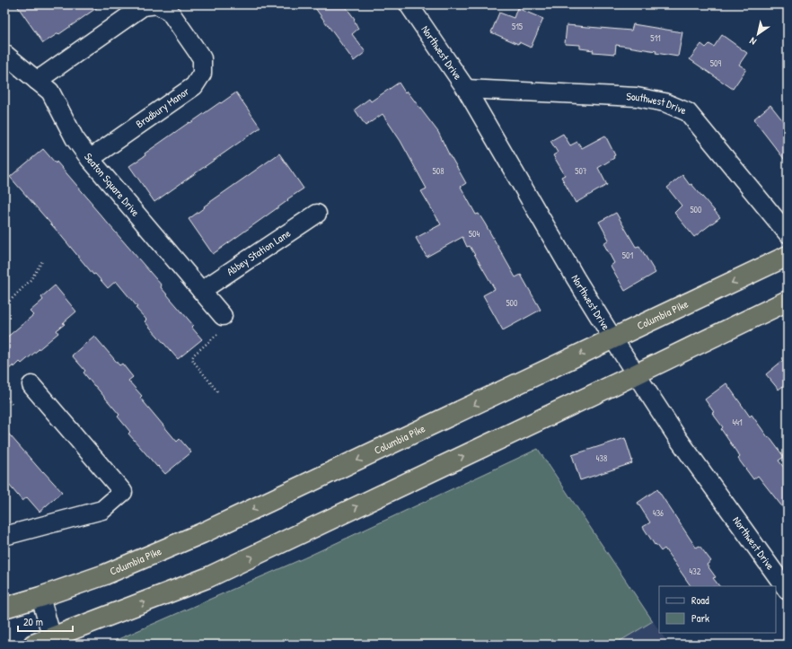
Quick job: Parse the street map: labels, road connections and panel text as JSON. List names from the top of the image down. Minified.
{"streets":{"highway":["Columbia Pike"],"street":["Northwest Drive","Southwest Drive","Bradbury Manor","Seaton Square Drive","Abbey Station Lane"]},"crossings":[["Northwest Drive","Southwest Drive"],["Northwest Drive","Columbia Pike"],["Bradbury Manor","Seaton Square Drive"],["Seaton Square Drive","Abbey Station Lane"]],"house_numbers":["515","511","509","508","507","500","504","501","500","441","438","436","432"],"legend":["Road","Park"],"scale_bar":"20 m","north":"bottom left"}
